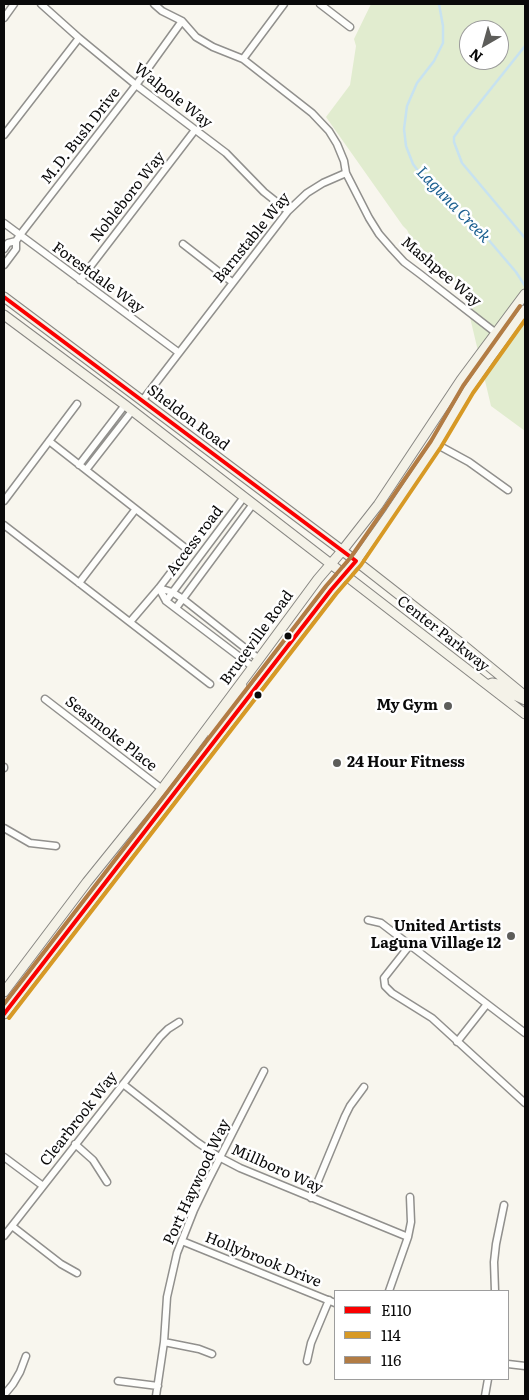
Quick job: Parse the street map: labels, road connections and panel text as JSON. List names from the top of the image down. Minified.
{"streets":{"main road":["Sheldon Road","Center Parkway","Bruceville Road"],"street":["Walpole Way","M.D. Bush Drive","Nobleboro Way","Barnstable Way","Mashpee Way","Forestdale Way","Access road","Seasmoke Place","Clearbrook Way","Millboro Way","Port Haywood Way","Hollybrook Drive"]},"crossings":[["Walpole Way","M.D. Bush Drive"],["Walpole Way","Nobleboro Way"],["Walpole Way","Barnstable Way"],["M.D. Bush Drive","Forestdale Way"],["Nobleboro Way","Forestdale Way"],["Barnstable Way","Mashpee Way"],["Barnstable Way","Forestdale Way"],["Barnstable Way","Sheldon Road"],["Mashpee Way","Bruceville Road"],["Sheldon Road","Access road"],["Sheldon Road","Center Parkway"],["Sheldon Road","Bruceville Road"],["Center Parkway","Bruceville Road"],["Bruceville Road","Seasmoke Place"],["Clearbrook Way","Millboro Way"],["Millboro Way","Port Haywood Way"],["Port Haywood Way","Hollybrook Drive"]],"water":["Laguna Creek"],"places":["My Gym","24 Hour Fitness","United Artists Laguna Village 12"],"lines":["transit line E110","transit line 116","transit line 114"],"legend":["E110","114","116"],"north":"bottom left"}
